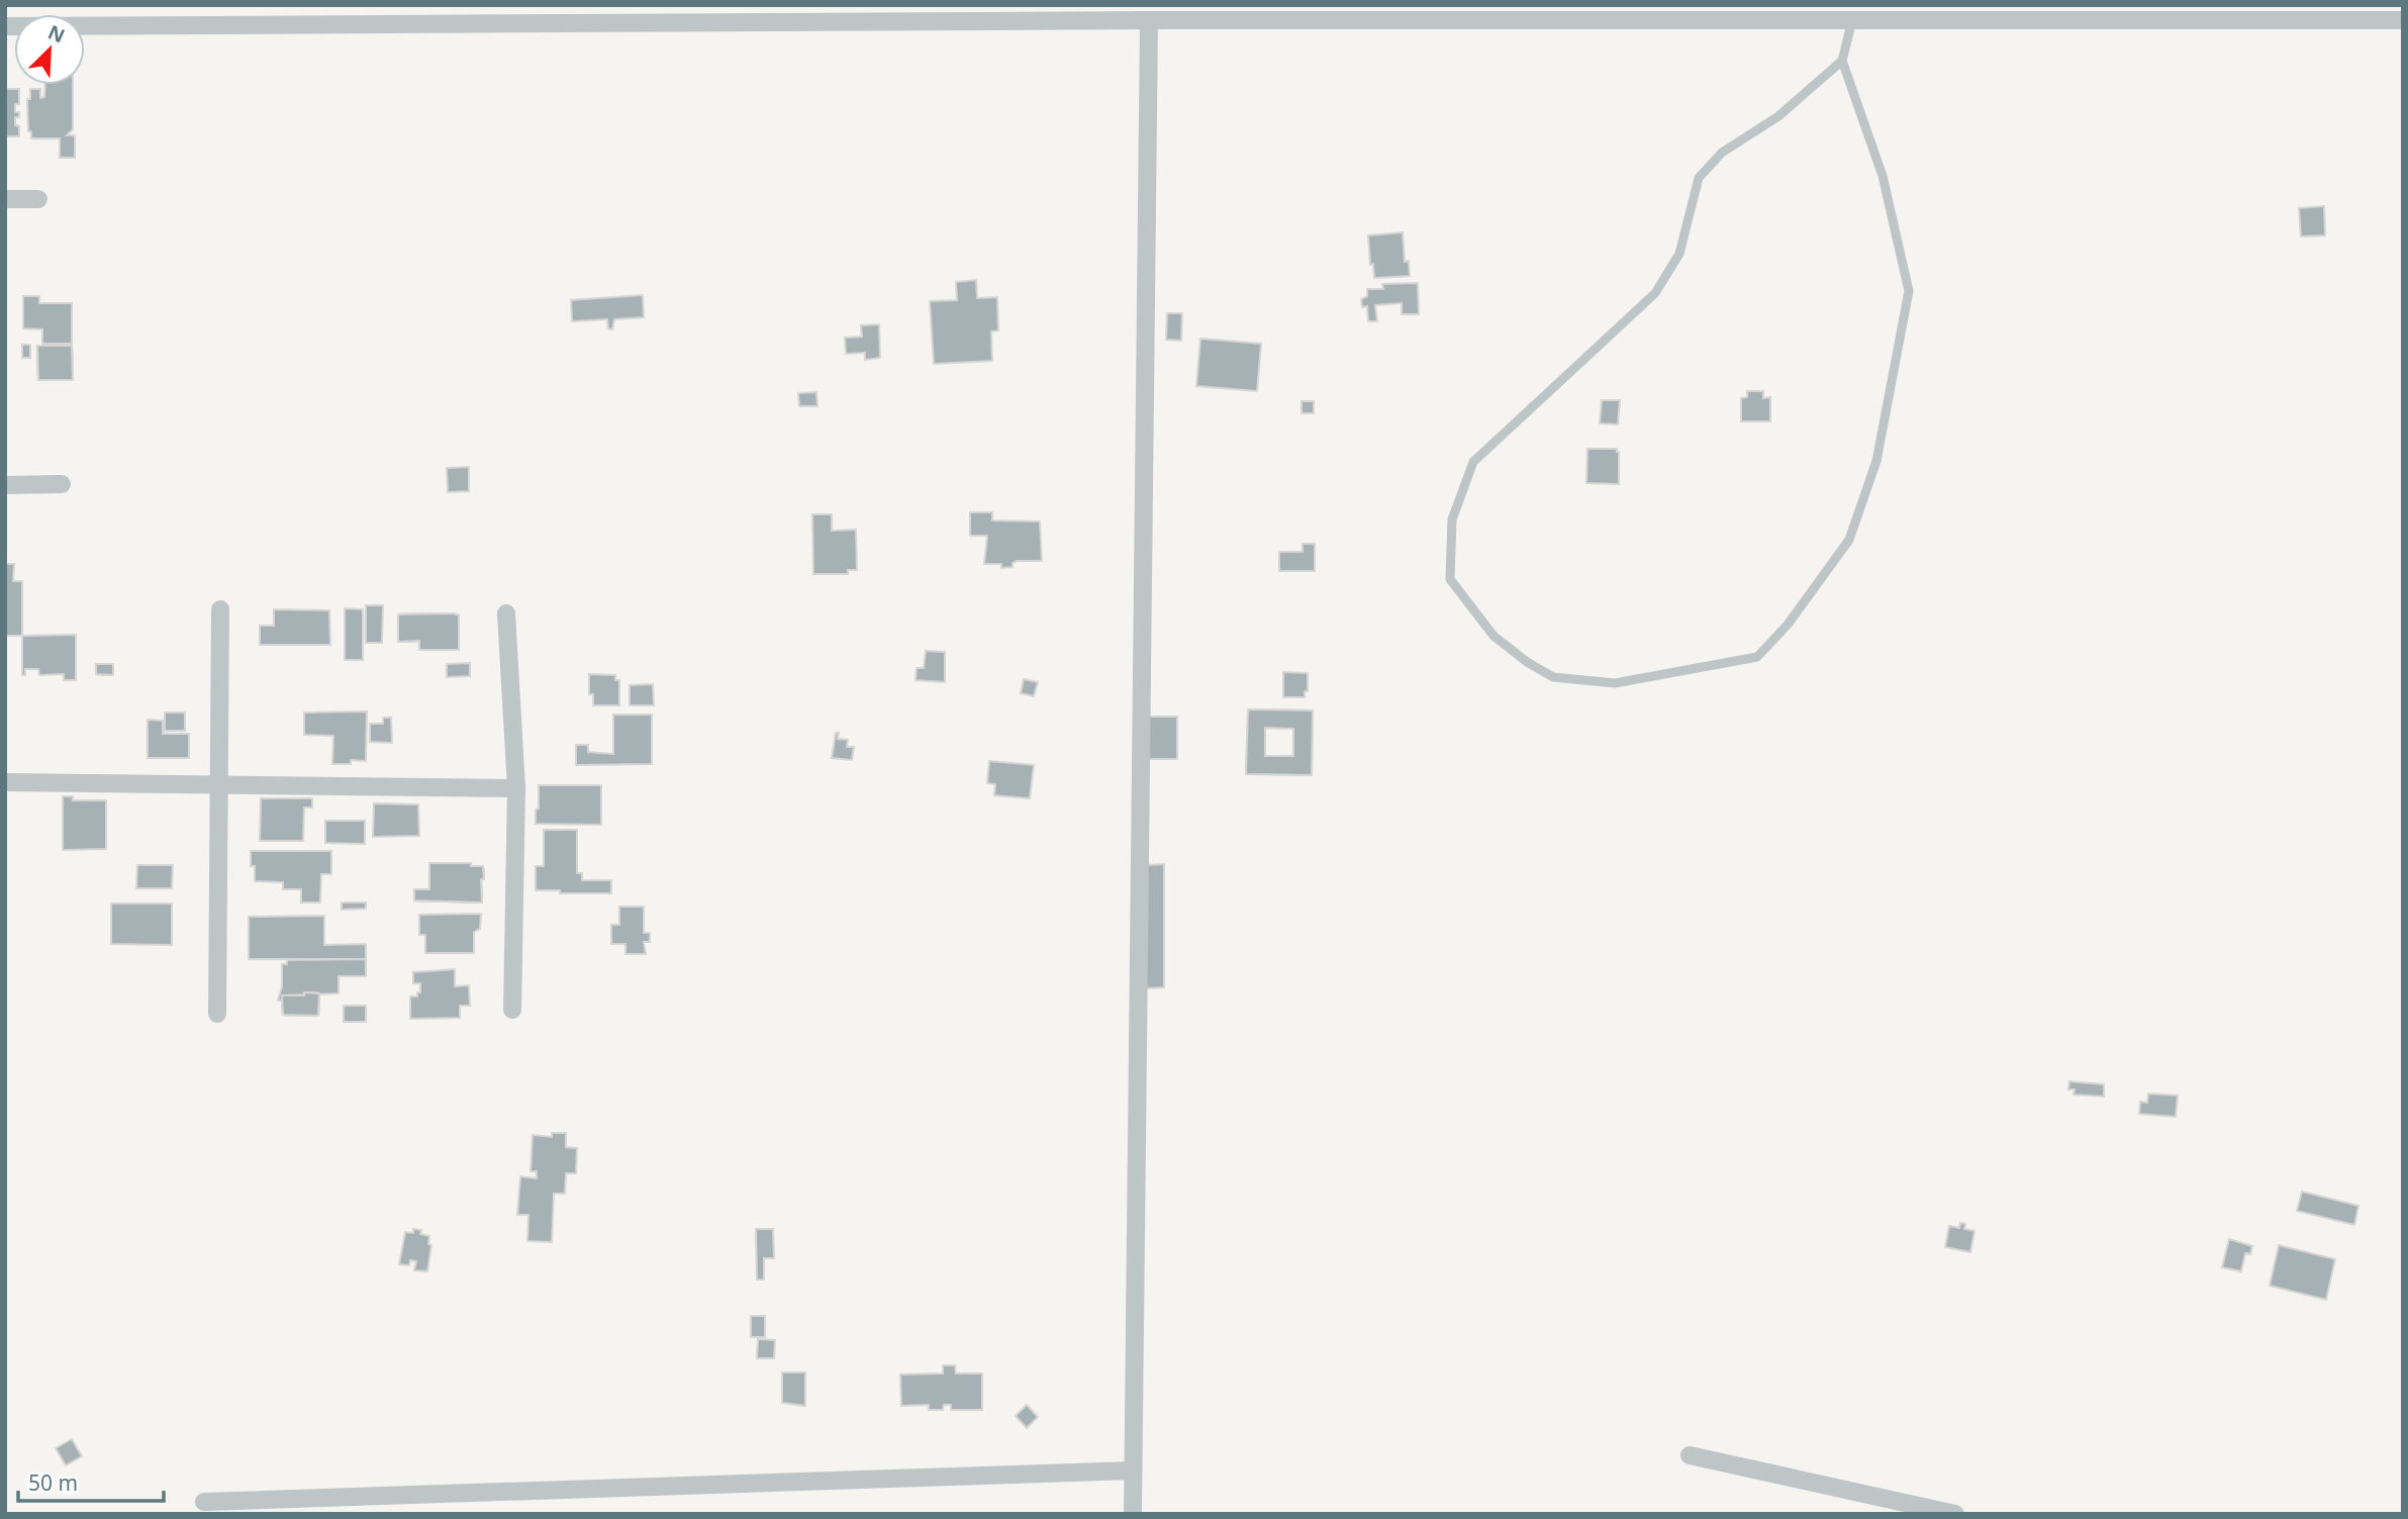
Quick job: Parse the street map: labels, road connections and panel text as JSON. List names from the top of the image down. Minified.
{"scale_bar":"50 m","north":"top right"}
